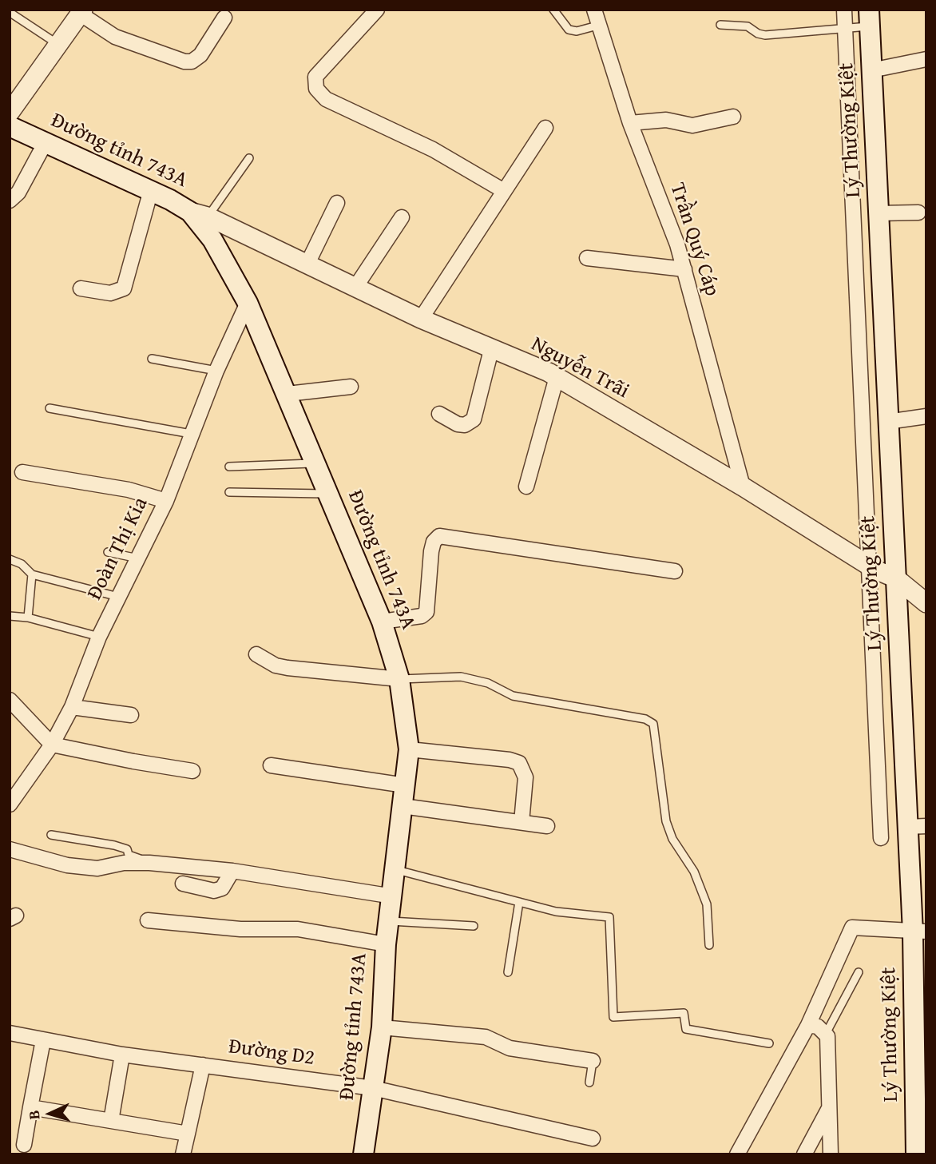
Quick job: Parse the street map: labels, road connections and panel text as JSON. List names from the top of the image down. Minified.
{"streets":{"main road":["Lý Thường Kiệt","Đường tỉnh 743A"],"street":["Trần Quý Cáp","Nguyễn Trãi","Đoàn Thị Kia","Đường D2"]},"crossings":[["Lý Thường Kiệt","Nguyễn Trãi"],["Đường tỉnh 743A","Nguyễn Trãi"],["Đường tỉnh 743A","Đoàn Thị Kia"],["Đường tỉnh 743A","Đường D2"],["Trần Quý Cáp","Nguyễn Trãi"]],"north":"left"}
